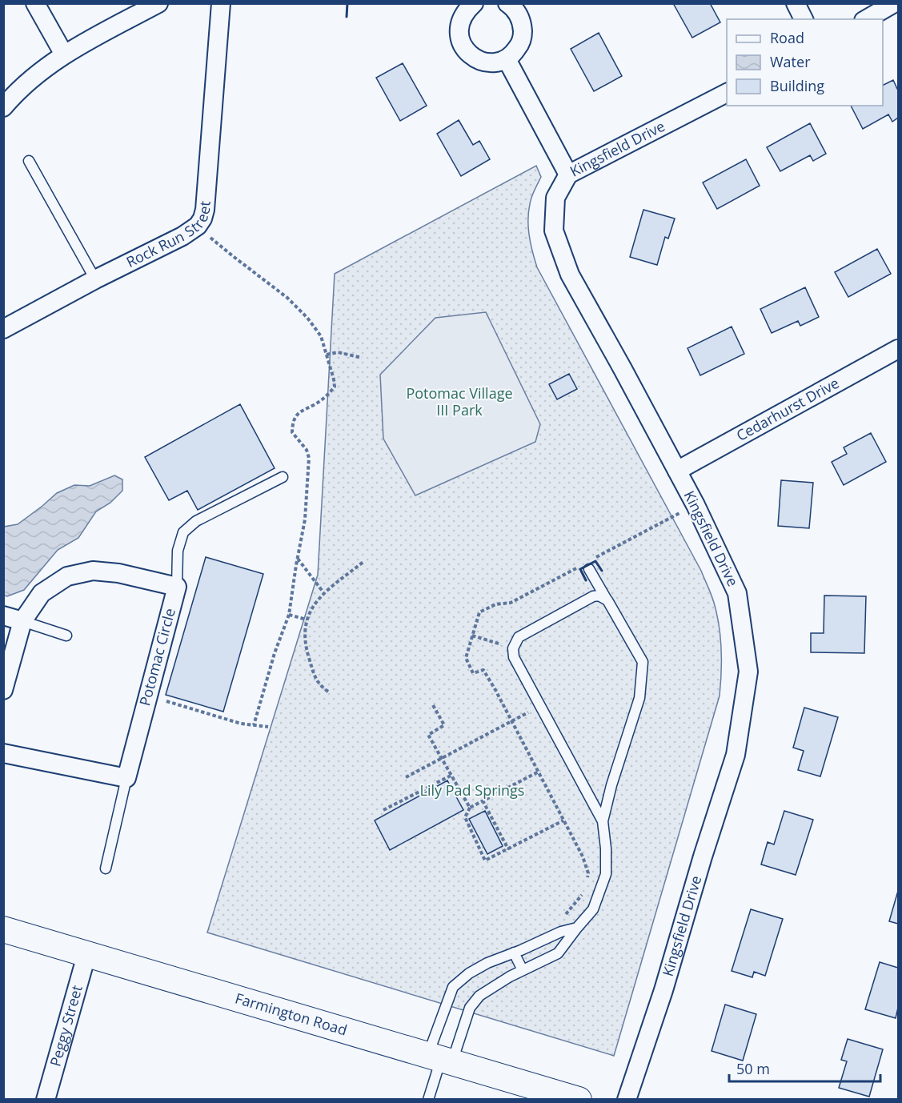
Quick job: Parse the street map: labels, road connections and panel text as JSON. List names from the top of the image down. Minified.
{"streets":{"street":["Kingsfield Drive","Rock Run Street","Cedarhurst Drive","Potomac Circle","Farmington Road","Peggy Street"]},"crossings":[["Kingsfield Drive","Cedarhurst Drive"],["Farmington Road","Peggy Street"]],"parks":["Potomac Village III Park","Lily Pad Springs"],"legend":["Road","Water","Building"],"scale_bar":"50 m"}
